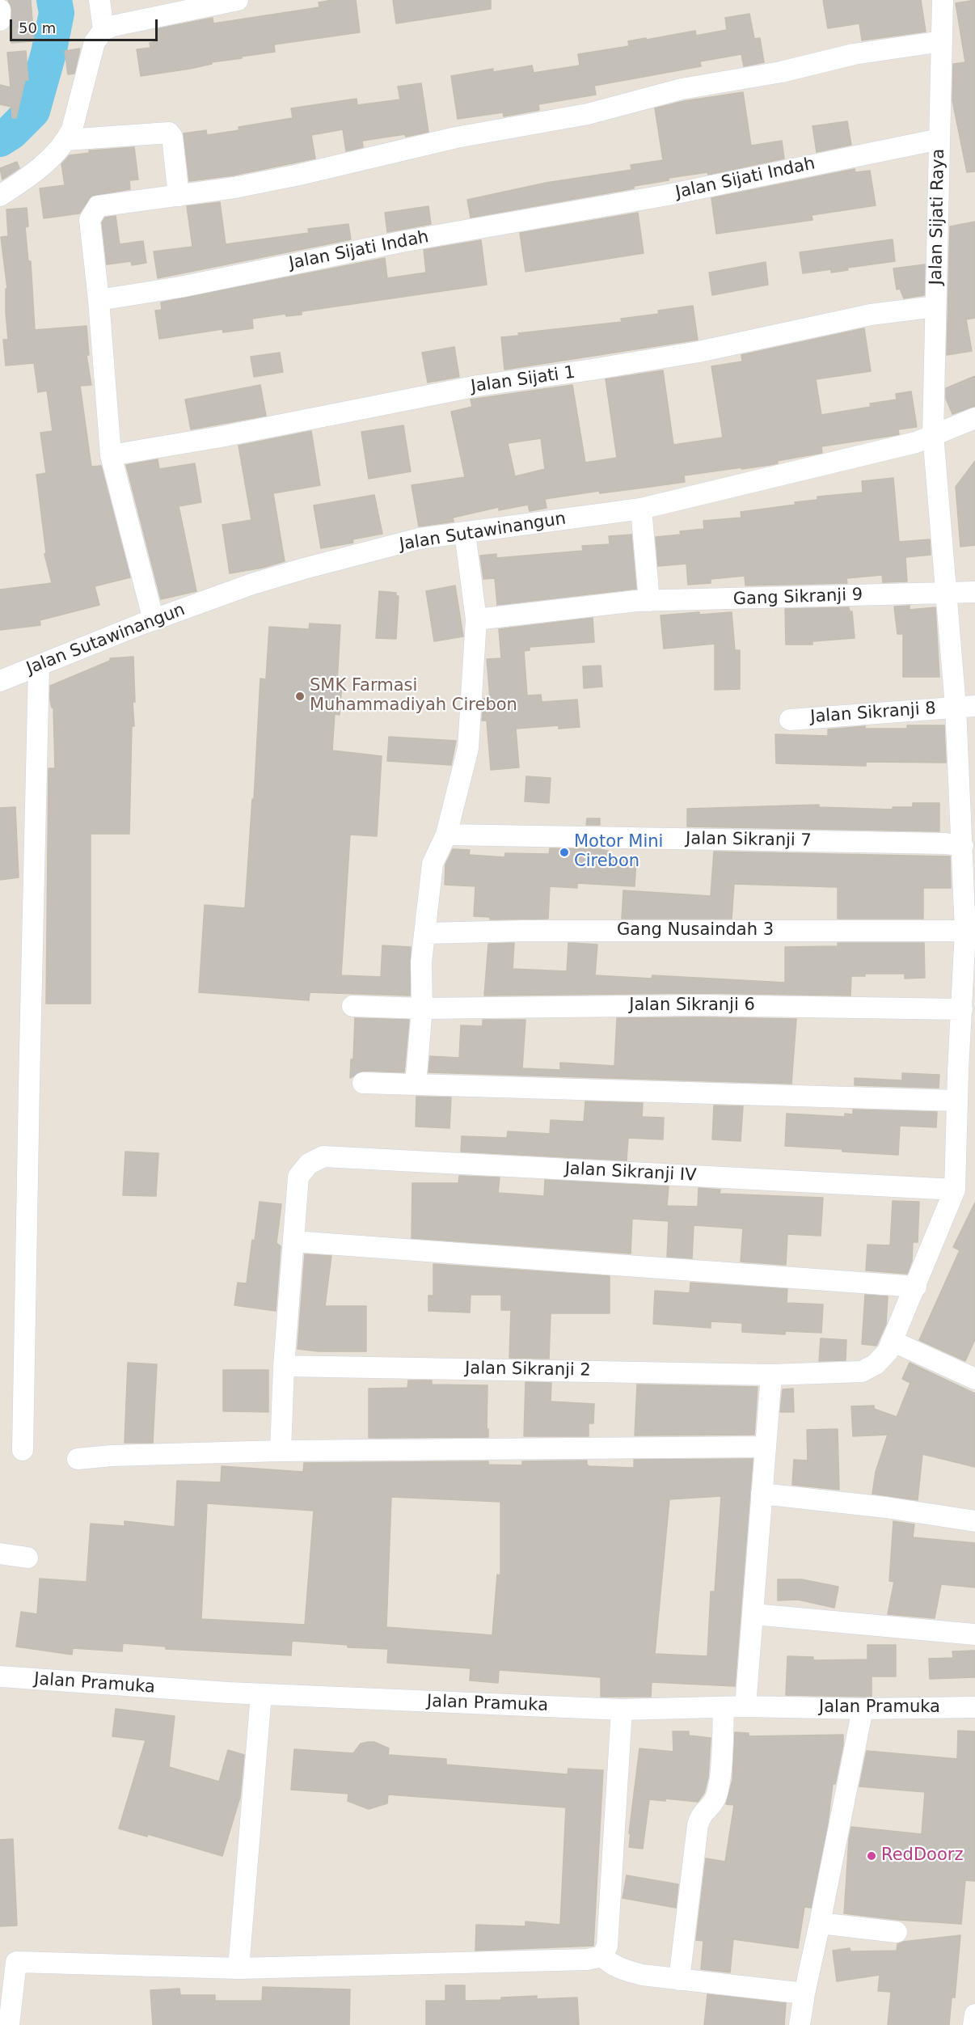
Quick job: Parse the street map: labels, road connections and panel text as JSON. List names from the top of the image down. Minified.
{"streets":{"street":["Jalan Sijati Indah","Jalan Sijati Raya","Jalan Sijati 1","Jalan Sutawinangun","Gang Sikranji 9","Jalan Sikranji 8","Jalan Sikranji 7","Gang Nusaindah 3","Jalan Sikranji 6","Jalan Sikranji IV","Jalan Sikranji 2","Jalan Pramuka"]},"crossings":[["Jalan Sijati Indah","Jalan Sijati Raya"],["Jalan Sijati Raya","Jalan Sijati 1"],["Jalan Sijati Raya","Jalan Sutawinangun"],["Jalan Sijati Raya","Gang Sikranji 9"],["Jalan Sijati Raya","Jalan Sikranji 8"],["Jalan Sijati Raya","Jalan Sikranji 7"],["Jalan Sijati Raya","Gang Nusaindah 3"],["Jalan Sijati Raya","Jalan Sikranji 6"],["Jalan Sijati Raya","Jalan Sikranji IV"],["Jalan Sijati Raya","Jalan Sikranji 2"],["Jalan Sikranji IV","Jalan Sikranji 2"]],"places":["SMK Farmasi Muhammadiyah Cirebon","Motor Mini Cirebon","RedDoorz"],"scale_bar":"50 m"}
